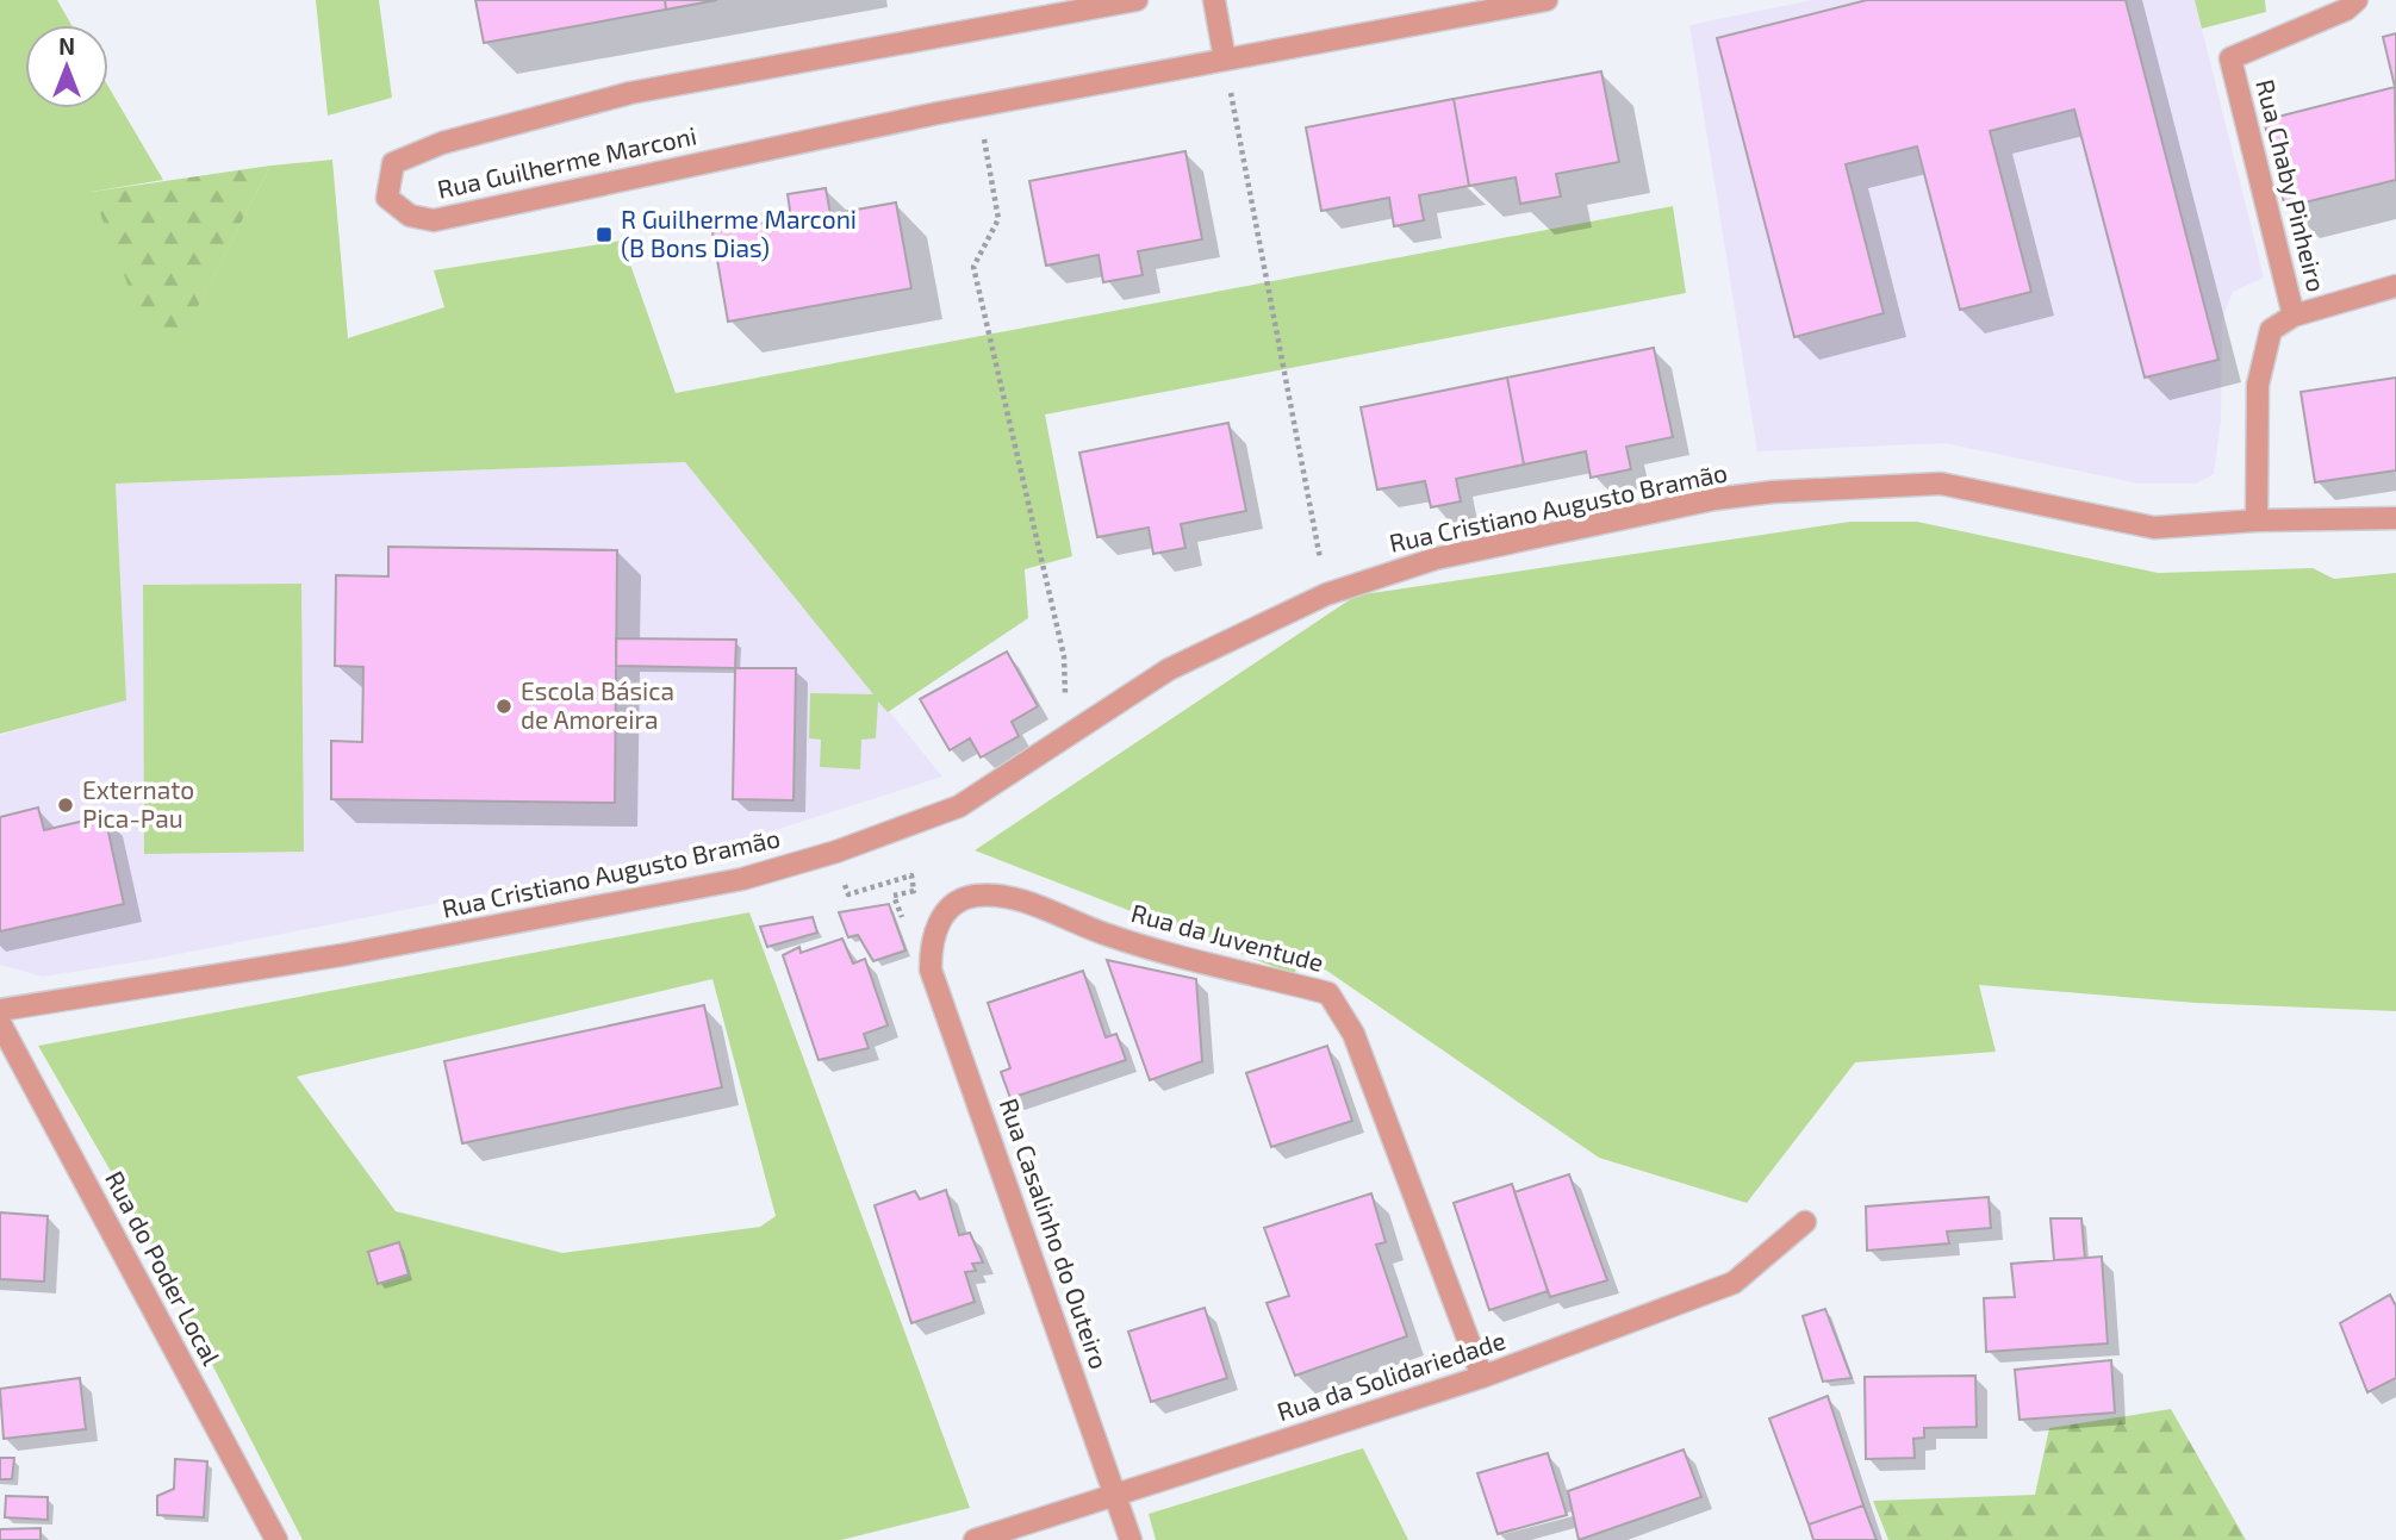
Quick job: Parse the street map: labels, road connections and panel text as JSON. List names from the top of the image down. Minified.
{"streets":{"street":["Rua Guilherme Marconi","Rua Chaby Pinheiro","Rua Cristiano Augusto Bramão","Rua da Juventude","Rua Casalinho do Outeiro","Rua do Poder Local","Rua da Solidariedade"]},"crossings":[["Rua da Juventude","Rua Casalinho do Outeiro"],["Rua da Juventude","Rua da Solidariedade"],["Rua Casalinho do Outeiro","Rua da Solidariedade"]],"places":{"transit":["R Guilherme Marconi (B Bons Dias)"],"other":["Escola Básica de Amoreira","Externato Pica-Pau"]},"north":"top"}
